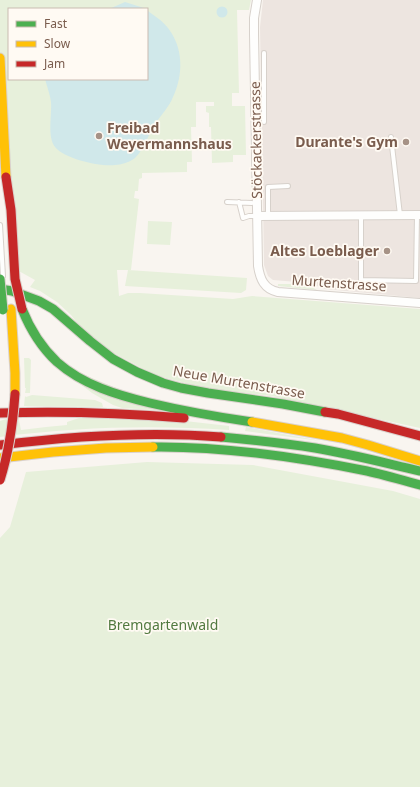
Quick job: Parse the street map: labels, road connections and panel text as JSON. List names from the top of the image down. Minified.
{"streets":{"main road":["Neue Murtenstrasse"],"street":["Stöckackerstrasse","Murtenstrasse"]},"crossings":[["Stöckackerstrasse","Murtenstrasse"]],"parks":["Bremgartenwald"],"places":["Freibad Weyermannshaus","Durante's Gym","Altes Loeblager"],"legend":["Fast","Slow","Jam"]}
